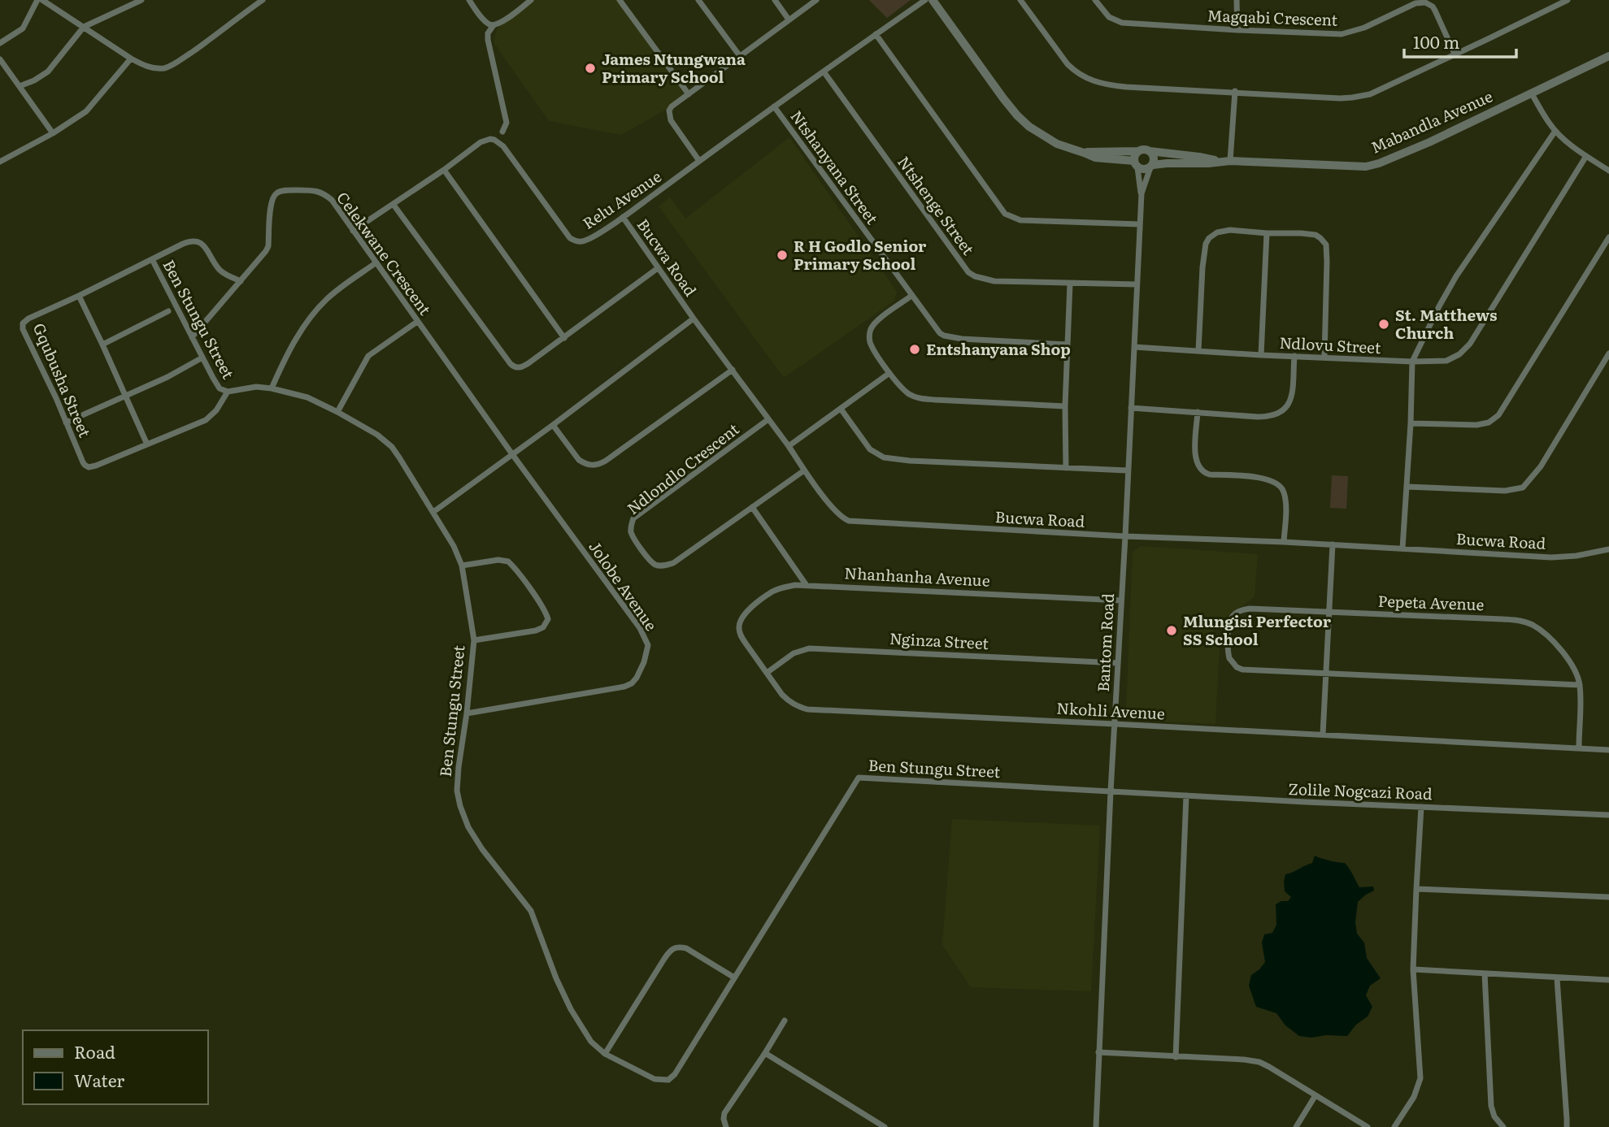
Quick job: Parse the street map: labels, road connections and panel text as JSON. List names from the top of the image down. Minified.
{"streets":{"street":["Magqabi Crescent","Mabandla Avenue","Ntshanyana Street","Relu Avenue","Ntshenge Street","Celekwane Crescent","Bucwa Road","Ben Stungu Street","Ndlovu Street","Gqubusha Street","Ndlondlo Crescent","Nhanhanha Avenue","Jolobe Avenue","Pepeta Avenue","Nginza Street","Bantom Road","Nkohli Avenue","Zolile Nogcazi Road"]},"crossings":[["Mabandla Avenue","Bantom Road"],["Ntshanyana Street","Relu Avenue"],["Relu Avenue","Ntshenge Street"],["Relu Avenue","Celekwane Crescent"],["Relu Avenue","Bucwa Road"],["Ntshenge Street","Bantom Road"],["Celekwane Crescent","Ben Stungu Street"],["Celekwane Crescent","Gqubusha Street"],["Celekwane Crescent","Jolobe Avenue"],["Bucwa Road","Ndlondlo Crescent"],["Bucwa Road","Bantom Road"],["Ben Stungu Street","Gqubusha Street"],["Ben Stungu Street","Jolobe Avenue"],["Ben Stungu Street","Bantom Road"],["Ben Stungu Street","Zolile Nogcazi Road"],["Ndlovu Street","Bantom Road"],["Nhanhanha Avenue","Bantom Road"],["Nhanhanha Avenue","Nkohli Avenue"],["Pepeta Avenue","Nkohli Avenue"],["Nginza Street","Bantom Road"],["Nginza Street","Nkohli Avenue"],["Bantom Road","Nkohli Avenue"],["Bantom Road","Zolile Nogcazi Road"]],"places":["James Ntungwana Primary School","R H Godlo Senior Primary School","St. Matthews Church","Entshanyana Shop","Mlungisi Perfector SS School"],"legend":["Road","Water"],"scale_bar":"100 m"}
